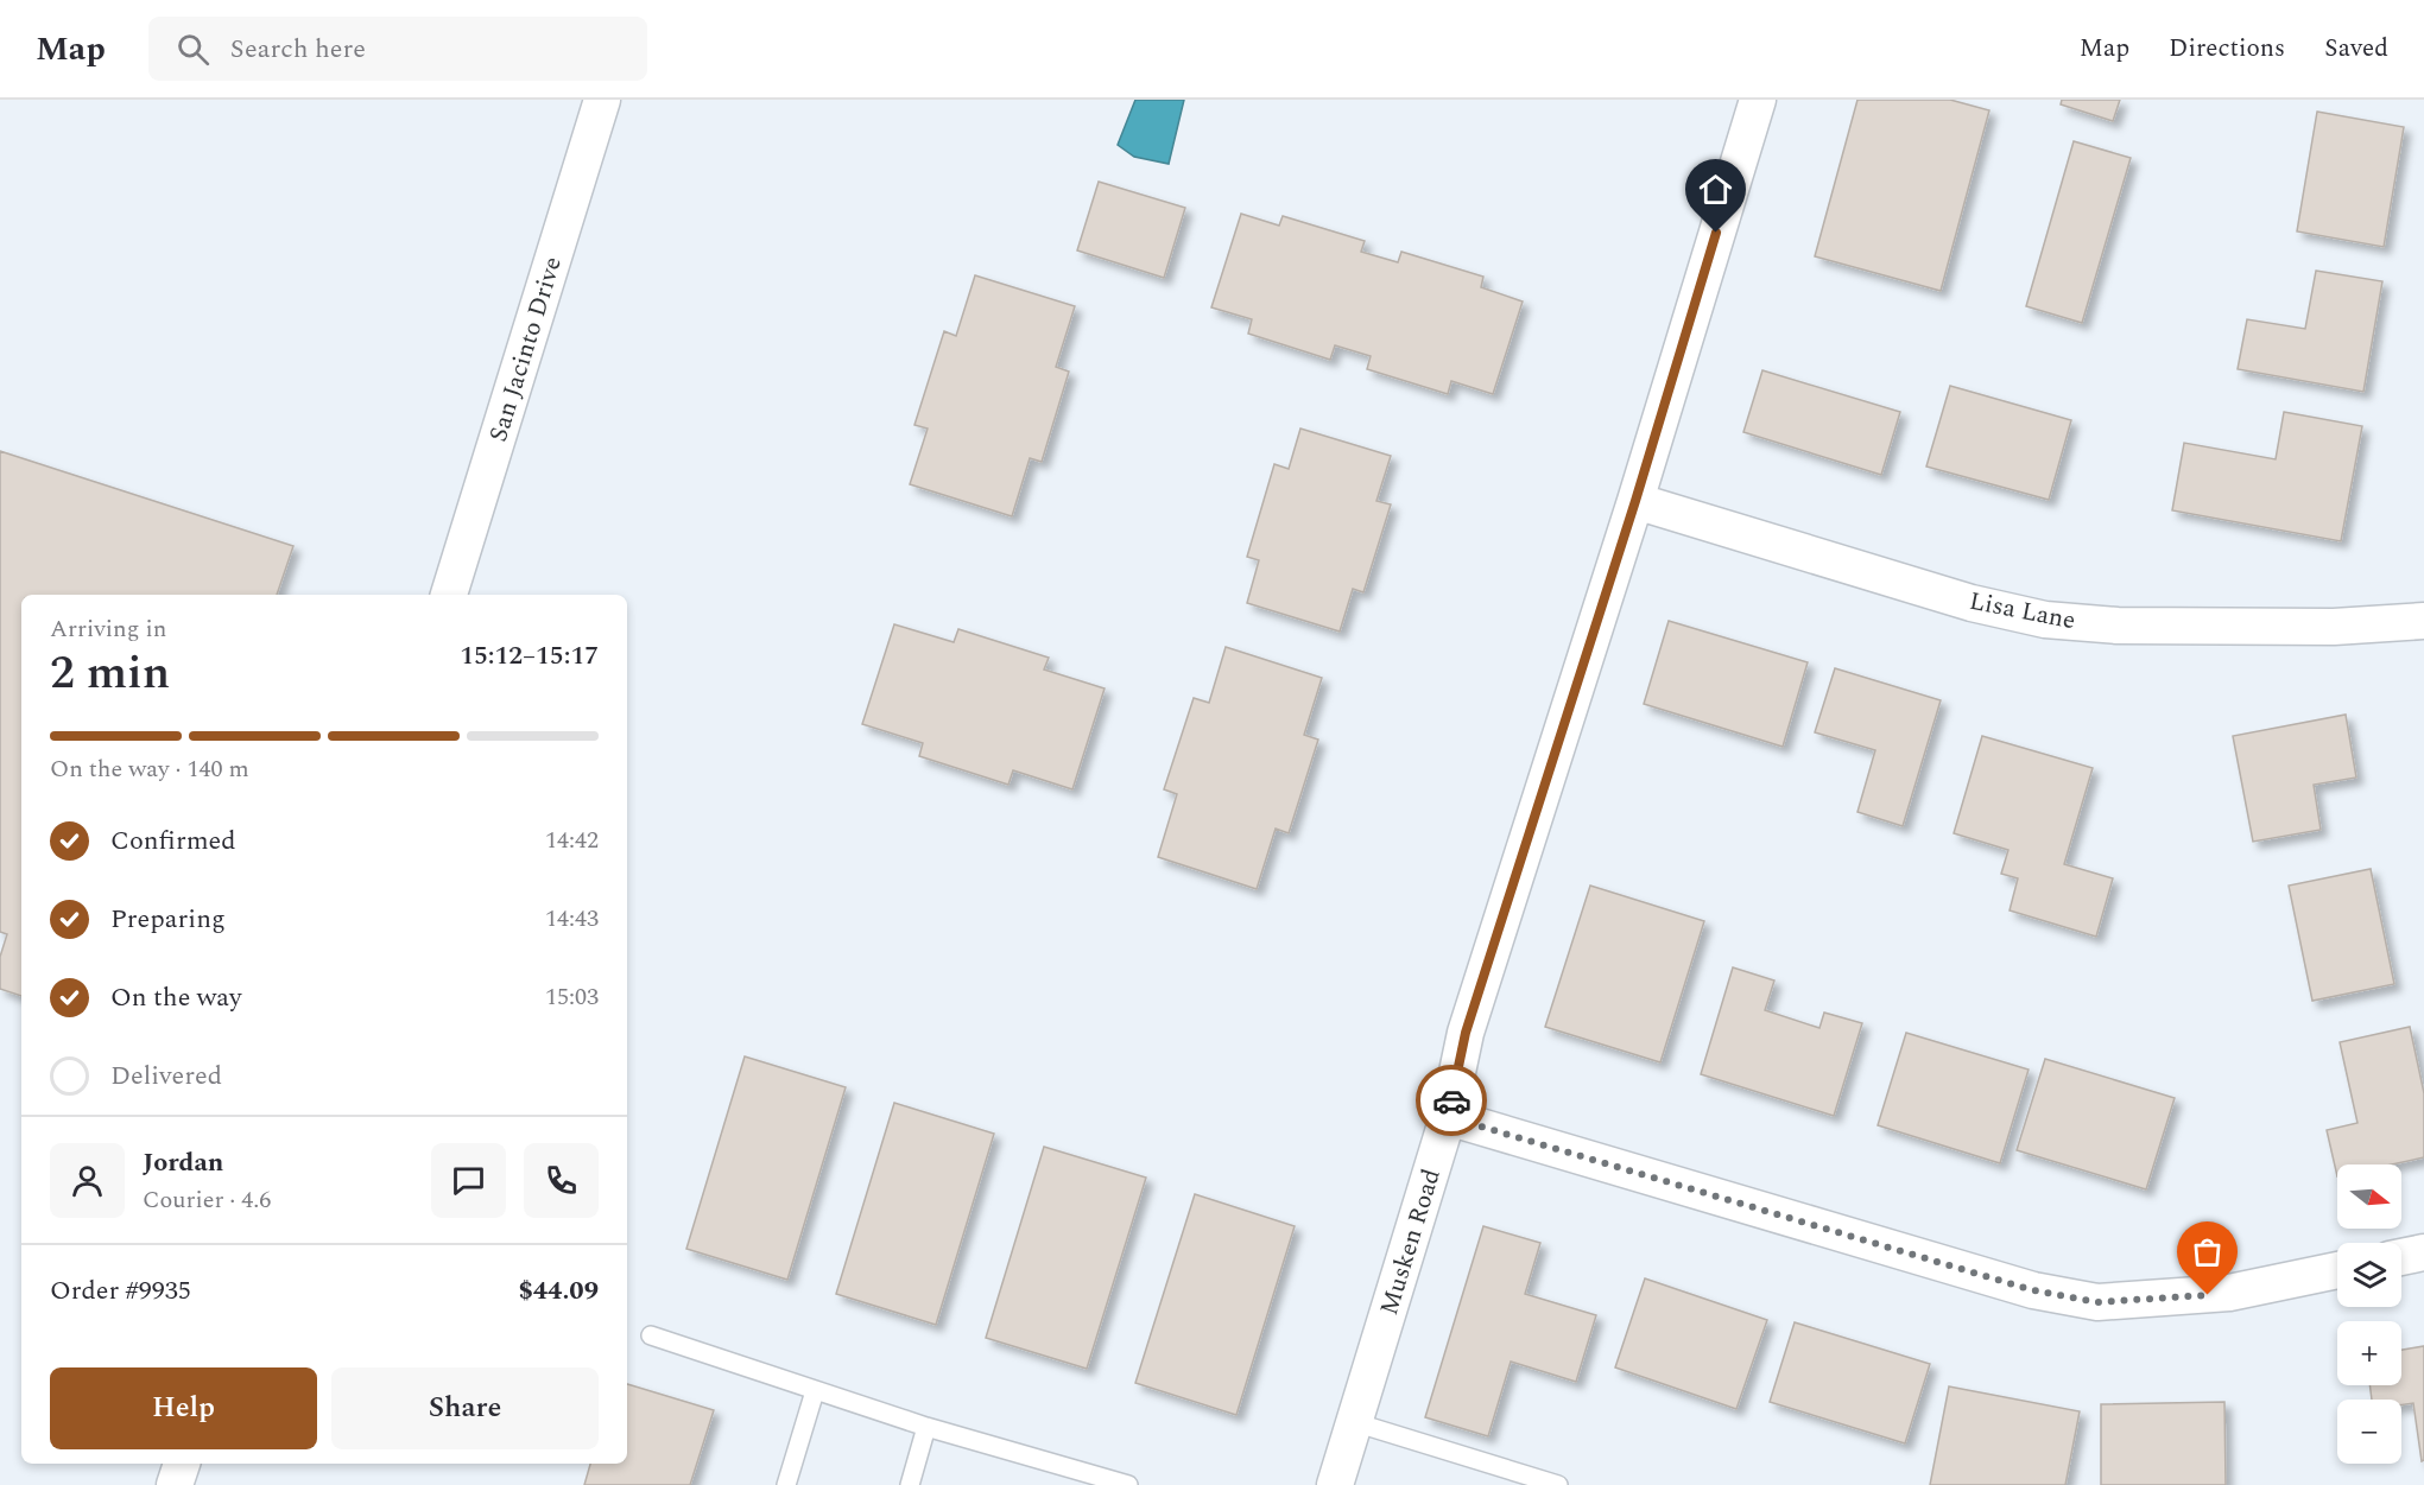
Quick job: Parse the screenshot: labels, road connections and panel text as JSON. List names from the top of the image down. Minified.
{"streets":{"street":["San Jacinto Drive","Lisa Lane","Musken Road"]},"crossings":[["Lisa Lane","Musken Road"]],"north":"right","page":{"header":"Map","search":"Search here","nav":["Map","Directions","Saved"],"heading":["2 min","Arriving in","15:12–15:17"],"panel":["Jordan","Courier · 4.6","Order #9935","$44.09"],"bar":"On the way · 140 m","list":[["Confirmed","14:42"],["Preparing","14:43"],["On the way","15:03"],"Delivered"],"map_buttons":["+","−"],"buttons":["Help","Share"]}}
